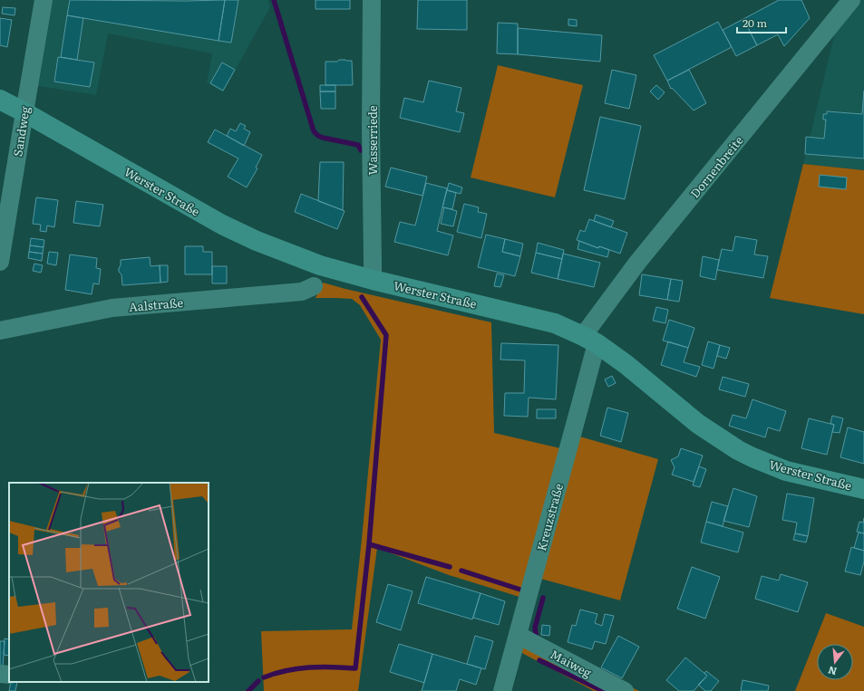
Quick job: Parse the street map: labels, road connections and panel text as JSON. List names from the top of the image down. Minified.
{"streets":{"main road":["Werster Straße"],"street":["Sandweg","Wasserriede","Dornenbreite","Aalstraße","Kreuzstraße","Maiweg"]},"crossings":[["Sandweg","Werster Straße"],["Wasserriede","Werster Straße"],["Dornenbreite","Werster Straße"],["Dornenbreite","Kreuzstraße"],["Werster Straße","Kreuzstraße"],["Kreuzstraße","Maiweg"]],"scale_bar":"20 m","north":"bottom"}
